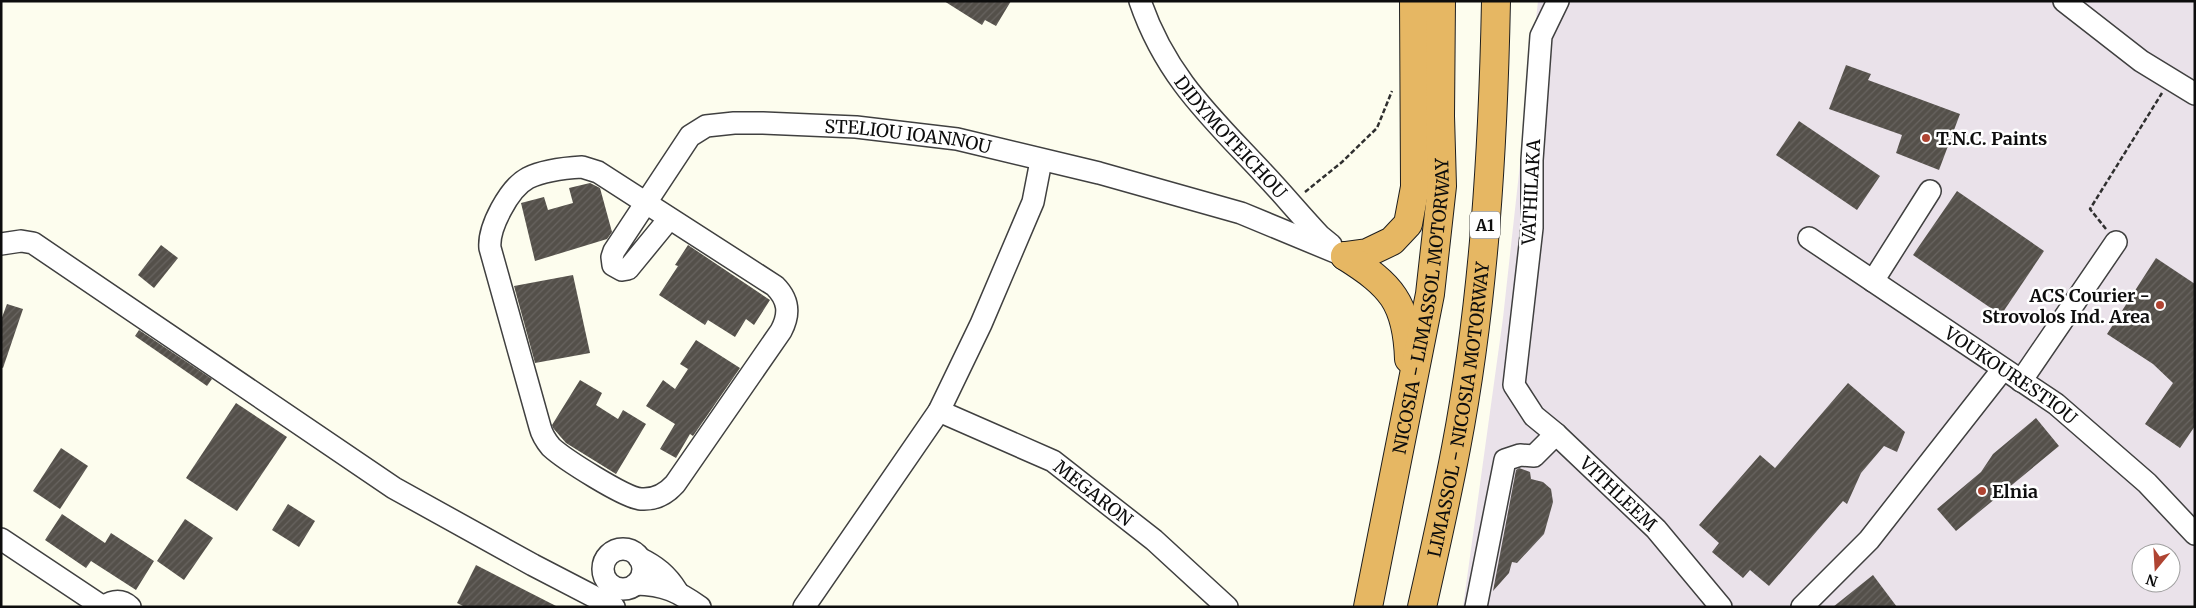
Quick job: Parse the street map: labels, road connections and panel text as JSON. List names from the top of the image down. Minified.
{"streets":{"highway":["A1","NICOSIA - LIMASSOL MOTORWAY","LIMASSOL - NICOSIA MOTORWAY"],"street":["DIDYMOTEICHOU","STELIOU IOANNOU","VATHILAKA","VOUKOURESTIOU","MEGARON","VITHLEEM"]},"crossings":[["DIDYMOTEICHOU","STELIOU IOANNOU"],["VATHILAKA","VITHLEEM"]],"places":["T.N.C. Paints","ACS Courier - Strovolos Ind. Area","Elnia"],"north":"bottom"}
